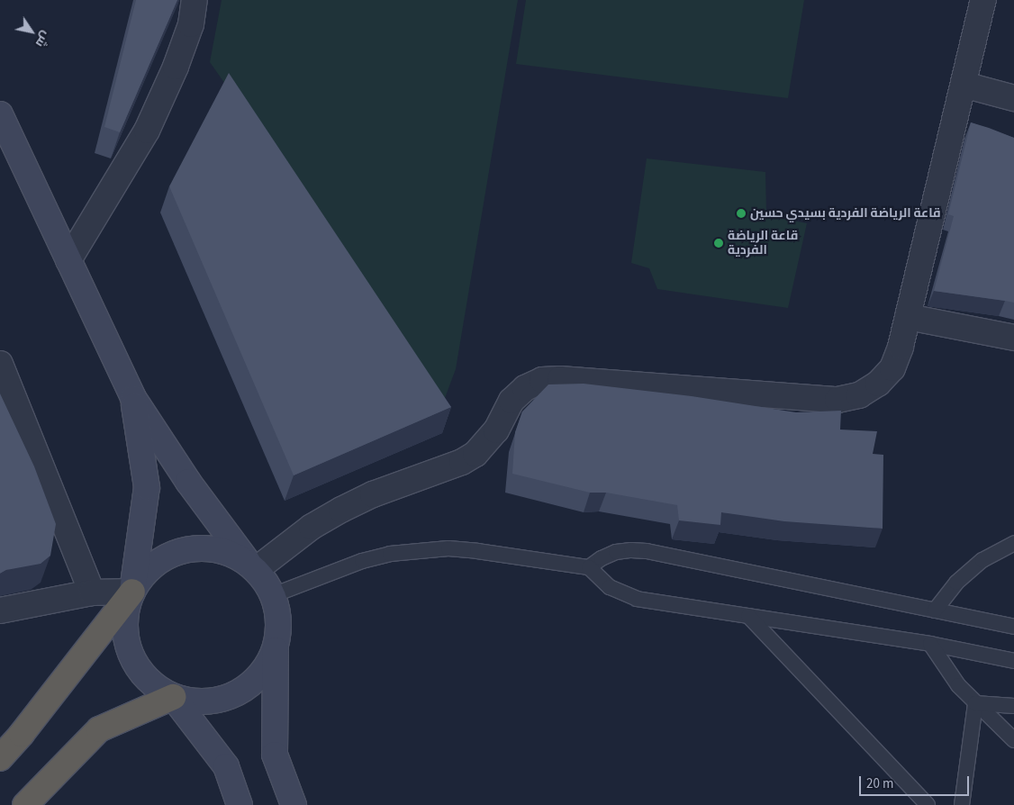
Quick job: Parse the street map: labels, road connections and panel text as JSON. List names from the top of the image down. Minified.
{"places":["قاعة الرياضة الفردية بسيدي حسين","قاعة الرياضة الفردية"],"scale_bar":"20 m","north":"bottom right"}
